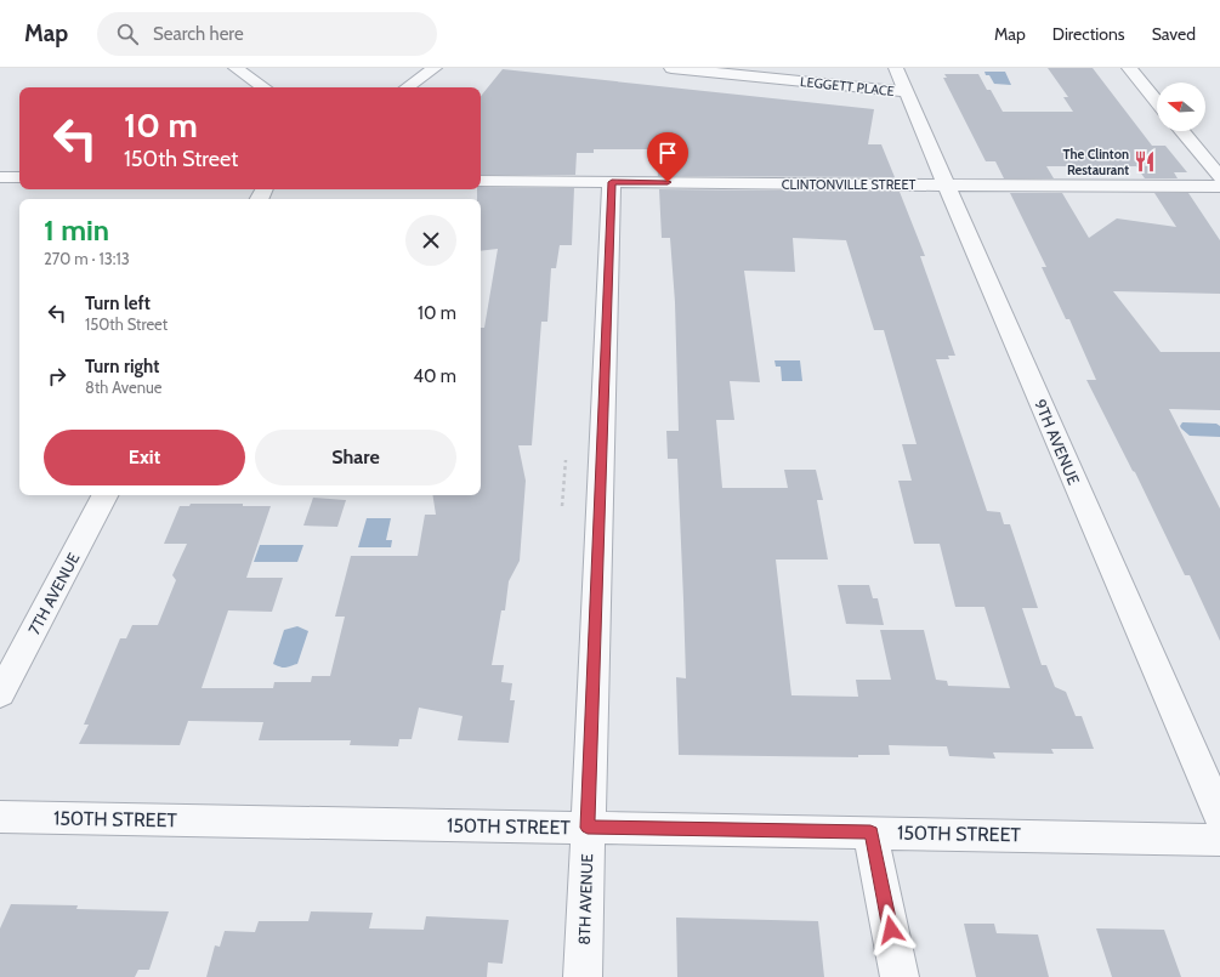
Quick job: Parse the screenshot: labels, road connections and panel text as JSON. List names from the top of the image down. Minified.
{"streets":{"street":["LEGGETT PLACE","CLINTONVILLE STREET","9TH AVENUE","7TH AVENUE","150TH STREET","8TH AVENUE"]},"crossings":[["LEGGETT PLACE","9TH AVENUE"],["CLINTONVILLE STREET","9TH AVENUE"],["CLINTONVILLE STREET","8TH AVENUE"],["150TH STREET","8TH AVENUE"]],"places":{"restaurant":["The Clinton Restaurant"]},"north":"left","page":{"header":"Map","search":"Search here","nav":["Map","Directions","Saved"],"turn":["10 m","150th Street"],"heading":["1 min","270 m · 13:13"],"list":[{"name":"Turn left","note":"150th Street","value":"10 m"},{"name":"Turn right","note":"8th Avenue","value":"40 m"}],"buttons":["Exit","Share"]}}
